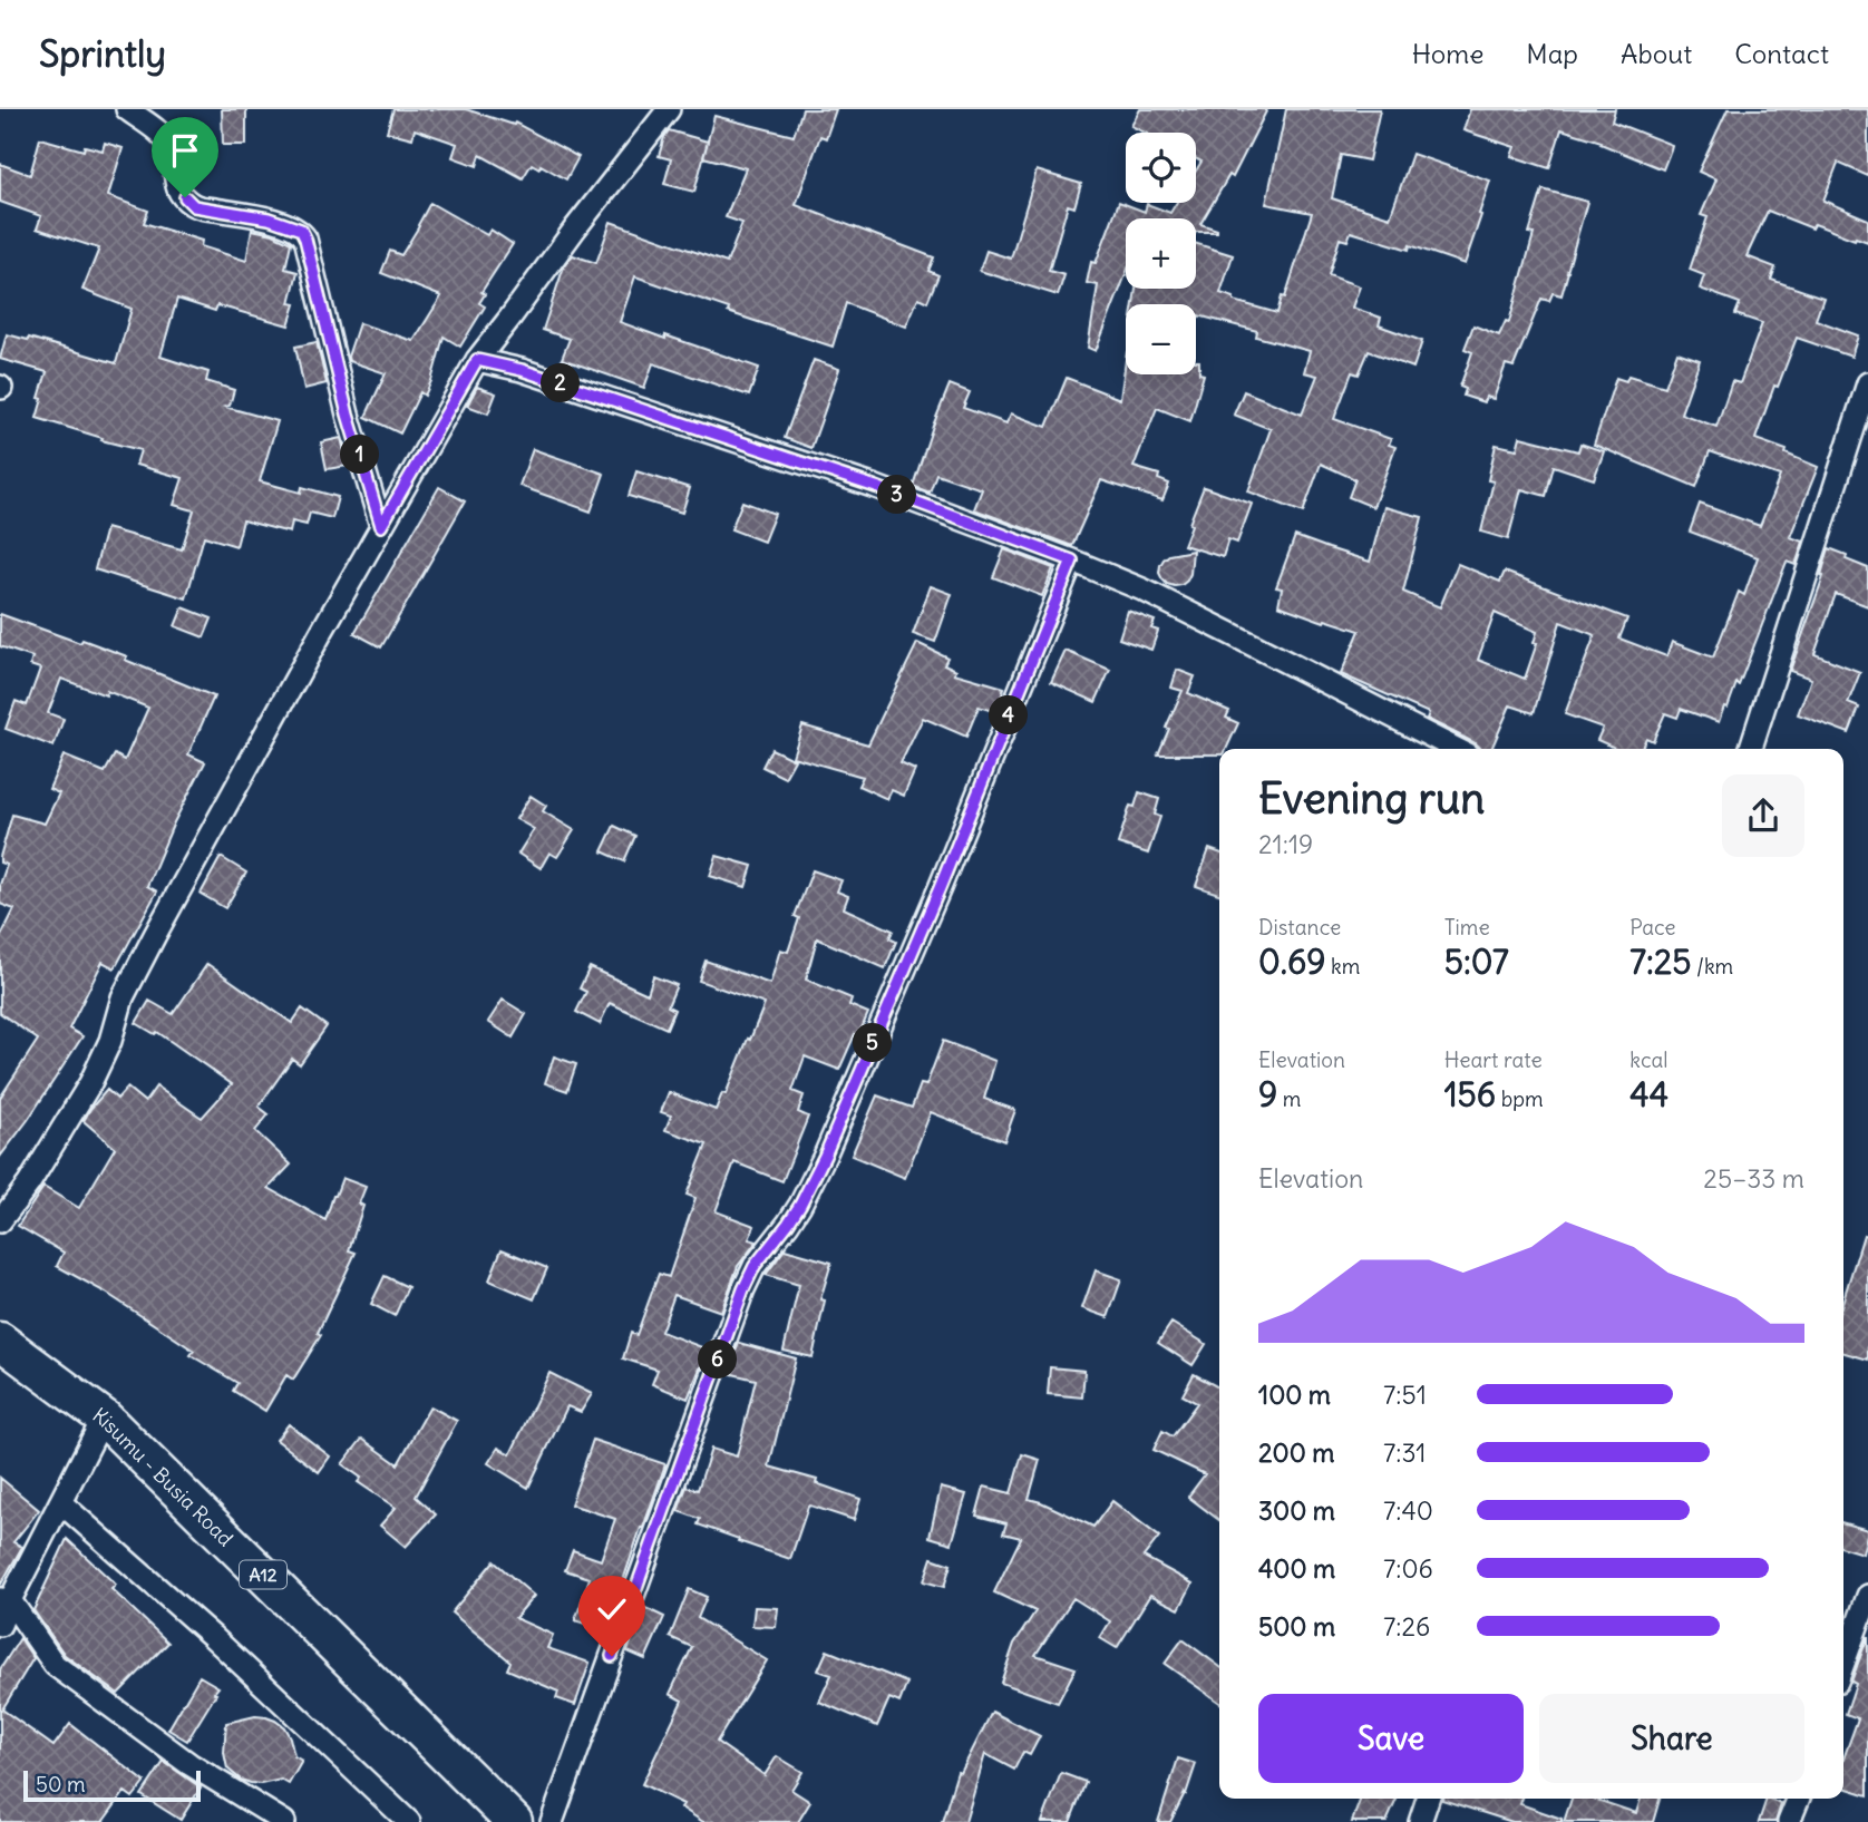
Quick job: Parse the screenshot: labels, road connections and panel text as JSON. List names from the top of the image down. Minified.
{"streets":{"highway":["Kisumu - Busia Road","A12"]},"scale_bar":"50 m","page":{"header":"Sprintly","nav":["Home","Map","About","Contact"],"map_buttons":["+","−"],"pins":["2","1","3","4","5","6"],"heading":["Evening run","21:19"],"stats":[["Distance","0.69 km"],["Time","5:07"],["Pace","7:25 /km"],["Elevation","9 m"],["Heart rate","156 bpm"],["kcal","44"]],"chart":["Elevation","25–33 m"],"list":[{"name":"100 m","note":"7:51"},{"name":"200 m","note":"7:31"},{"name":"300 m","note":"7:40"},{"name":"400 m","note":"7:06"},{"name":"500 m","note":"7:26"}],"buttons":["Save","Share"],"scale":"50 m"}}
